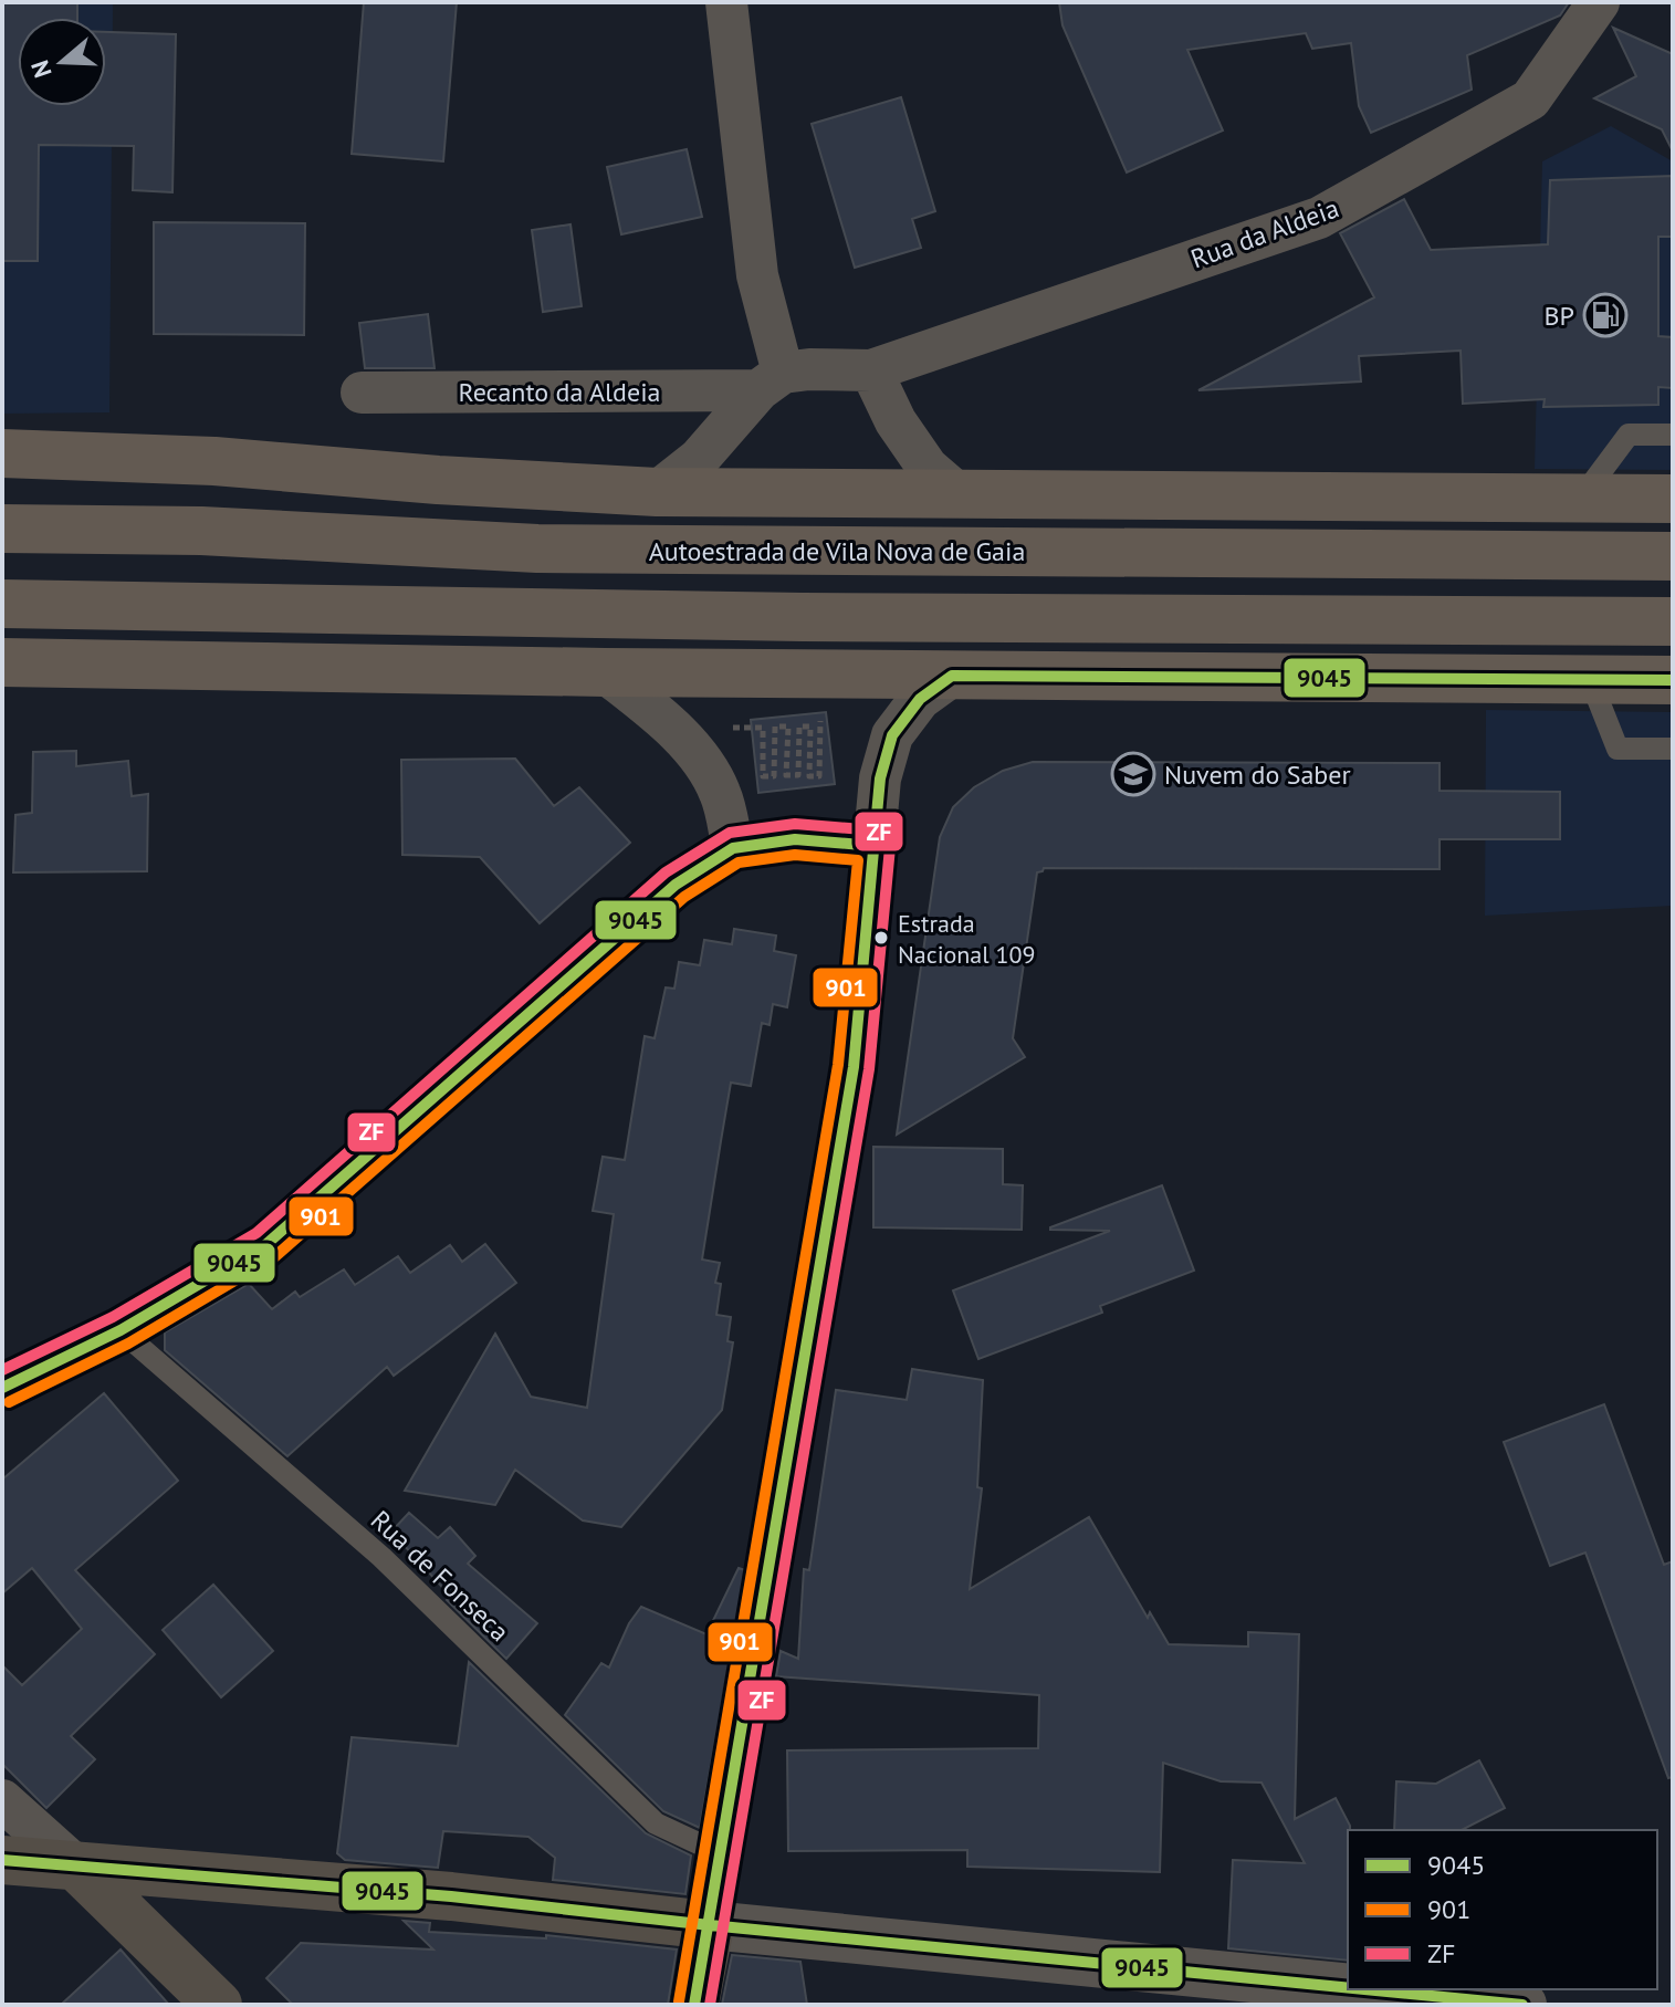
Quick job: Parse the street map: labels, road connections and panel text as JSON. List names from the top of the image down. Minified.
{"streets":{"highway":["Autoestrada de Vila Nova de Gaia"],"street":["Rua da Aldeia","Recanto da Aldeia"],"lane":["Rua de Fonseca"]},"crossings":[["Rua da Aldeia","Recanto da Aldeia"]],"places":{"fuel station":["BP"],"school or university":["Nuvem do Saber"],"other":["Estrada Nacional 109"]},"lines":["transit line 9045","transit line ZF","transit line 901"],"legend":["9045","901","ZF"],"north":"left"}
